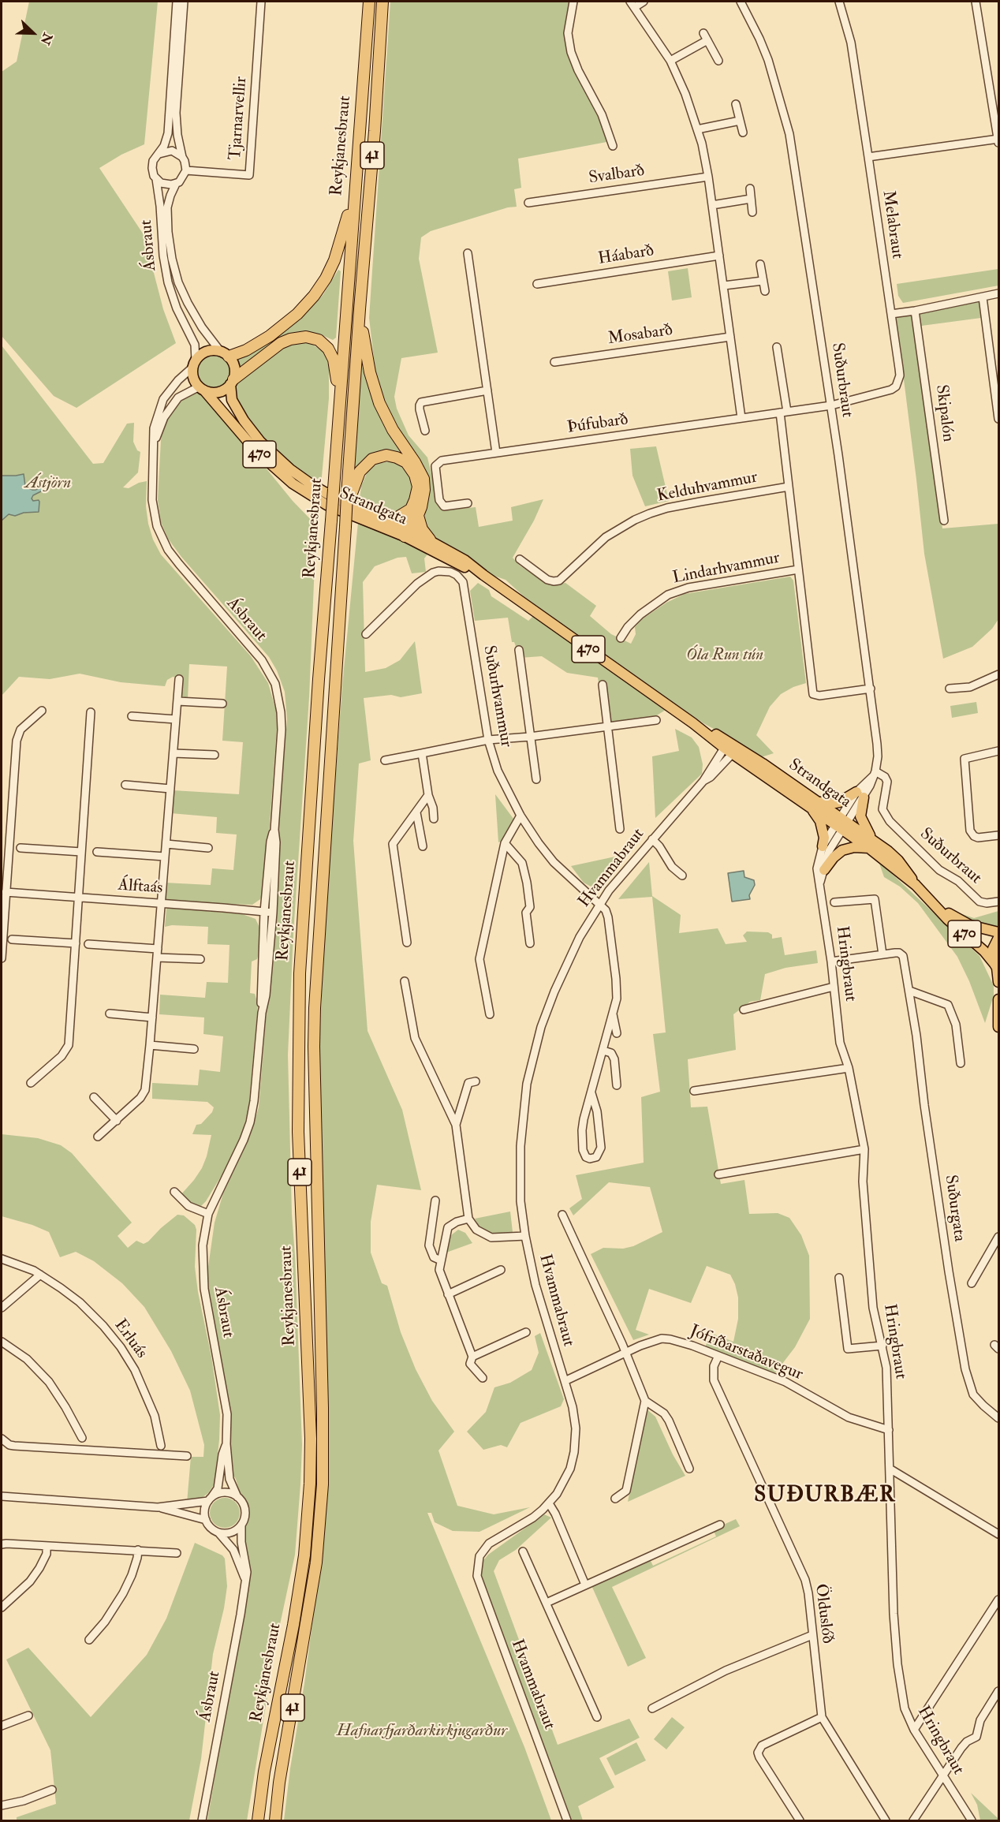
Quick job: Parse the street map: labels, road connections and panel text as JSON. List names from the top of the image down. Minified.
{"streets":{"highway":["Reykjanesbraut","41"],"main road":["470","Strandgata"],"street":["Tjarnarvellir","Svalbarð","Melabraut","Ásbraut","Háabarð","Mosabarð","Suðurbraut","Skipalón","Þúfubarð","Kelduhvammur","Lindarhvammur","Suðurhvammur","Hvammabraut","Álftaás","Hringbraut","Suðurgata","Erluás","Jófríðarstaðavegur","Ölduslóð"]},"crossings":[["Tjarnarvellir","Ásbraut"],["Melabraut","Suðurbraut"],["Melabraut","Þúfubarð"],["Ásbraut","470"],["Ásbraut","Strandgata"],["Ásbraut","Álftaás"],["Suðurbraut","Þúfubarð"],["470","Strandgata"],["Strandgata","Hvammabraut"],["Strandgata","Hringbraut"],["Suðurhvammur","Hvammabraut"],["Hvammabraut","Jófríðarstaðavegur"],["Hringbraut","Suðurgata"],["Hringbraut","Jófríðarstaðavegur"],["Jófríðarstaðavegur","Ölduslóð"]],"districts":["SUÐURBÆR"],"parks":["Ástjörn","Óla Run tún","Hafnarfjarðarkirkjugarður"],"north":"bottom right"}
